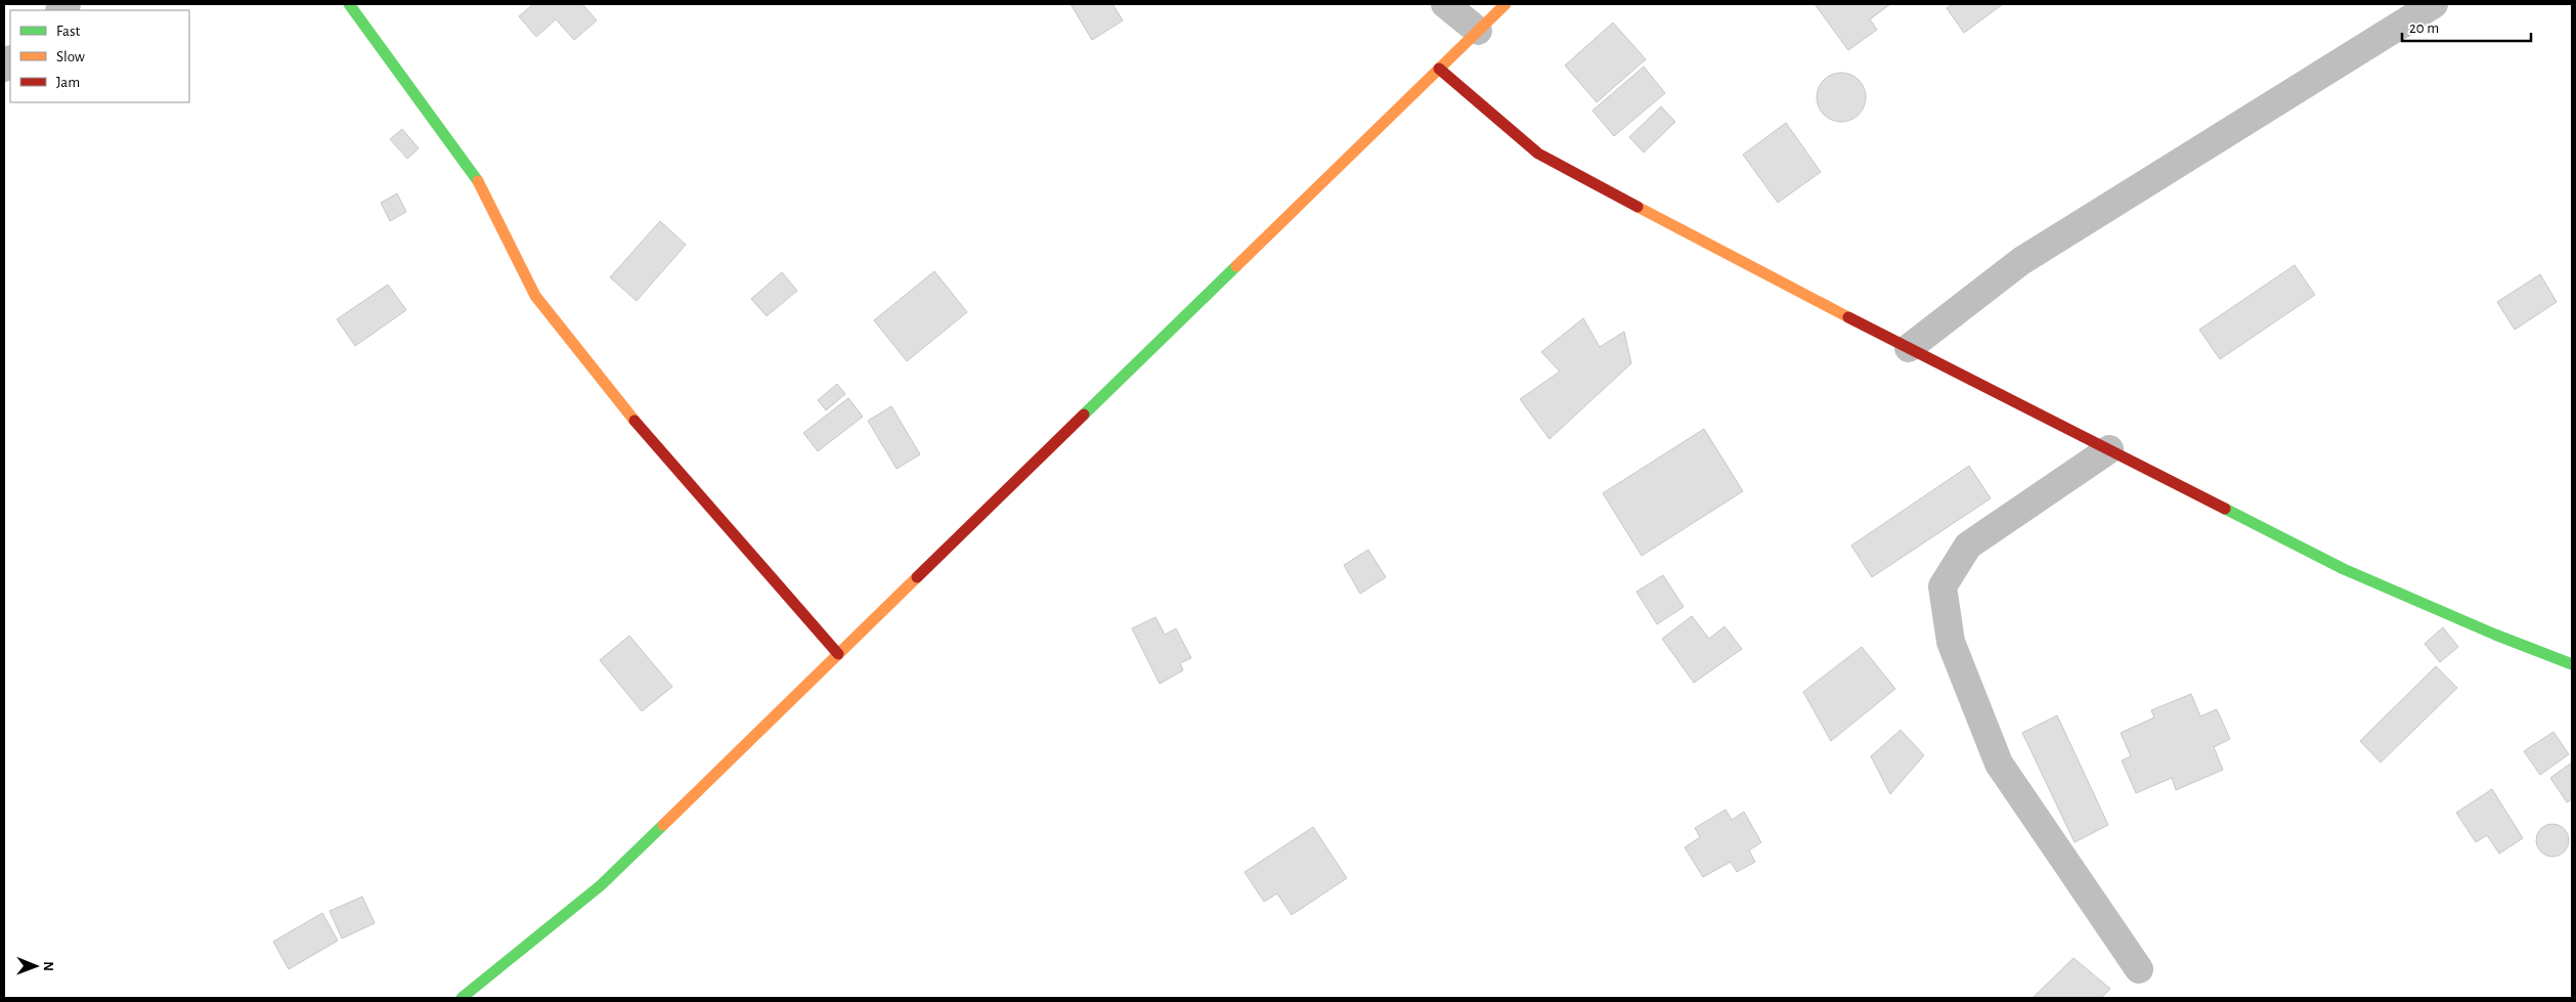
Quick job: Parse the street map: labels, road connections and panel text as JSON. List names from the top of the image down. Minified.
{"legend":["Fast","Slow","Jam"],"scale_bar":"20 m","north":"right"}
